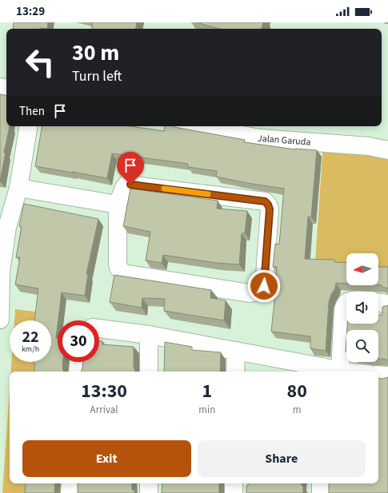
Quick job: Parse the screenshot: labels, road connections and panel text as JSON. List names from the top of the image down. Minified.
{"streets":{"street":["Jalan Garuda"]},"north":"left","page":{"status":"13:29","turn":["30 m","Turn left"],"then":"Then","speed":"22 km/h","limit":"30","eta":["13:30","Arrival","1","min","80","m"],"buttons":["Exit","Share"]}}
